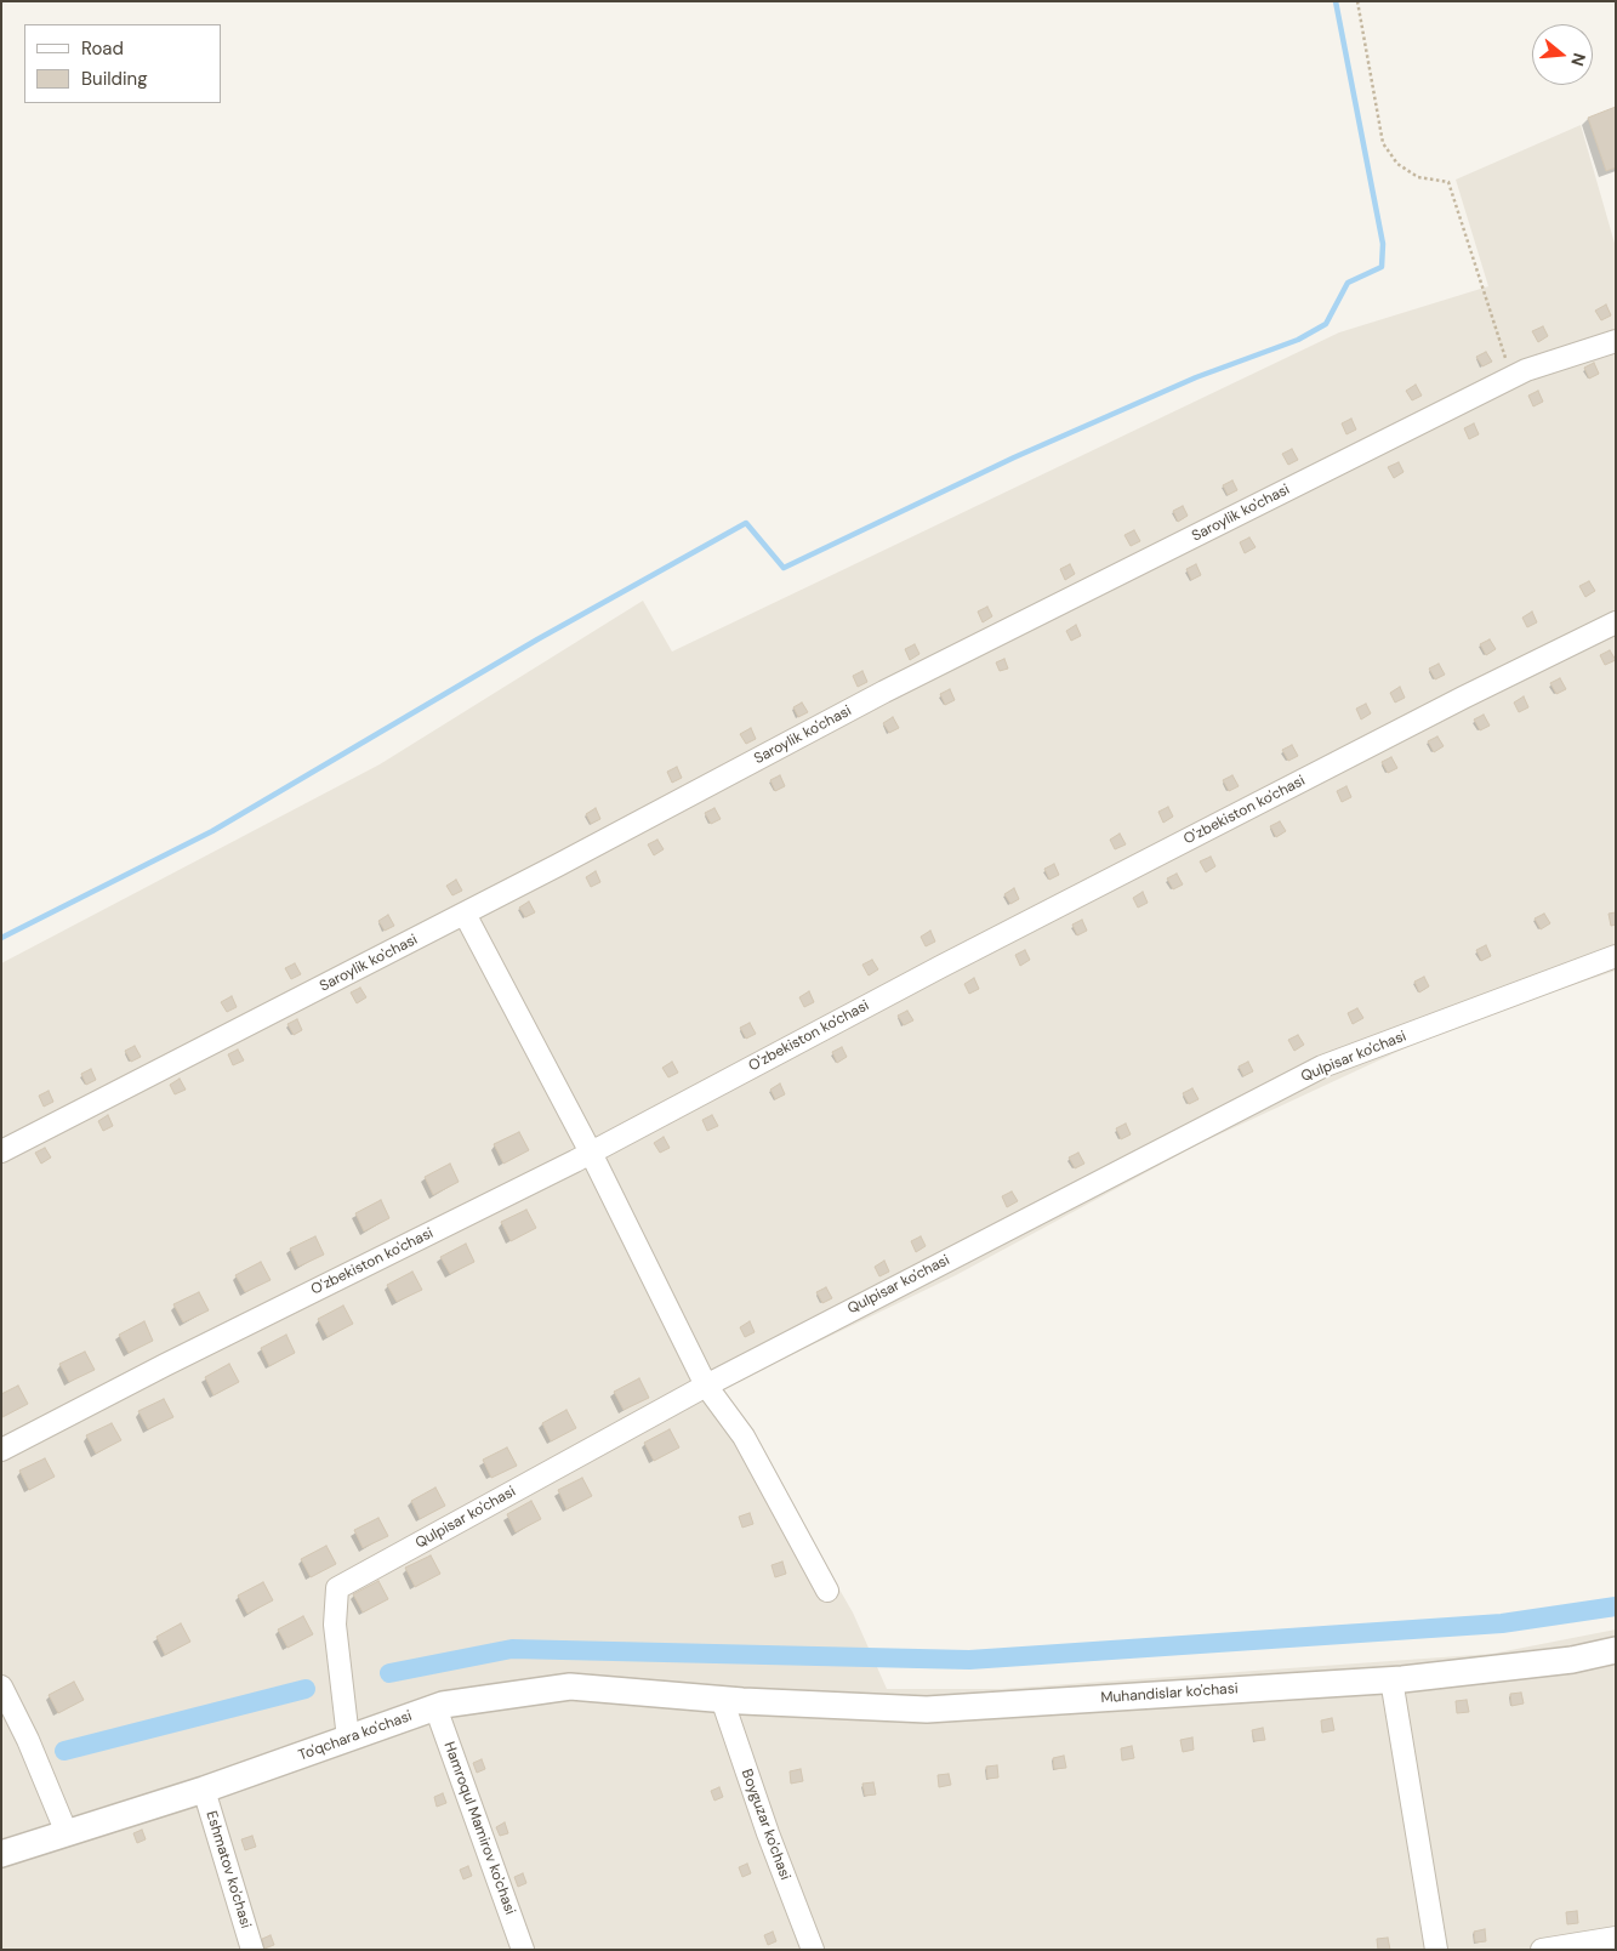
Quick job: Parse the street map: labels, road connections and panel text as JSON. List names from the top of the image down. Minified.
{"streets":{"street":["Saroylik ko'chasi","O'zbekiston ko'chasi","Qulpisar ko'chasi","Muhandislar ko'chasi","To'qchara ko'chasi","Boyguzar ko'chasi","Hamroqul Mamirov ko'chasi","Eshmatov ko'chasi"]},"crossings":[["Qulpisar ko'chasi","To'qchara ko'chasi"],["Muhandislar ko'chasi","To'qchara ko'chasi"],["Muhandislar ko'chasi","Boyguzar ko'chasi"],["To'qchara ko'chasi","Boyguzar ko'chasi"],["To'qchara ko'chasi","Hamroqul Mamirov ko'chasi"],["To'qchara ko'chasi","Eshmatov ko'chasi"]],"legend":["Road","Building"],"north":"right"}
